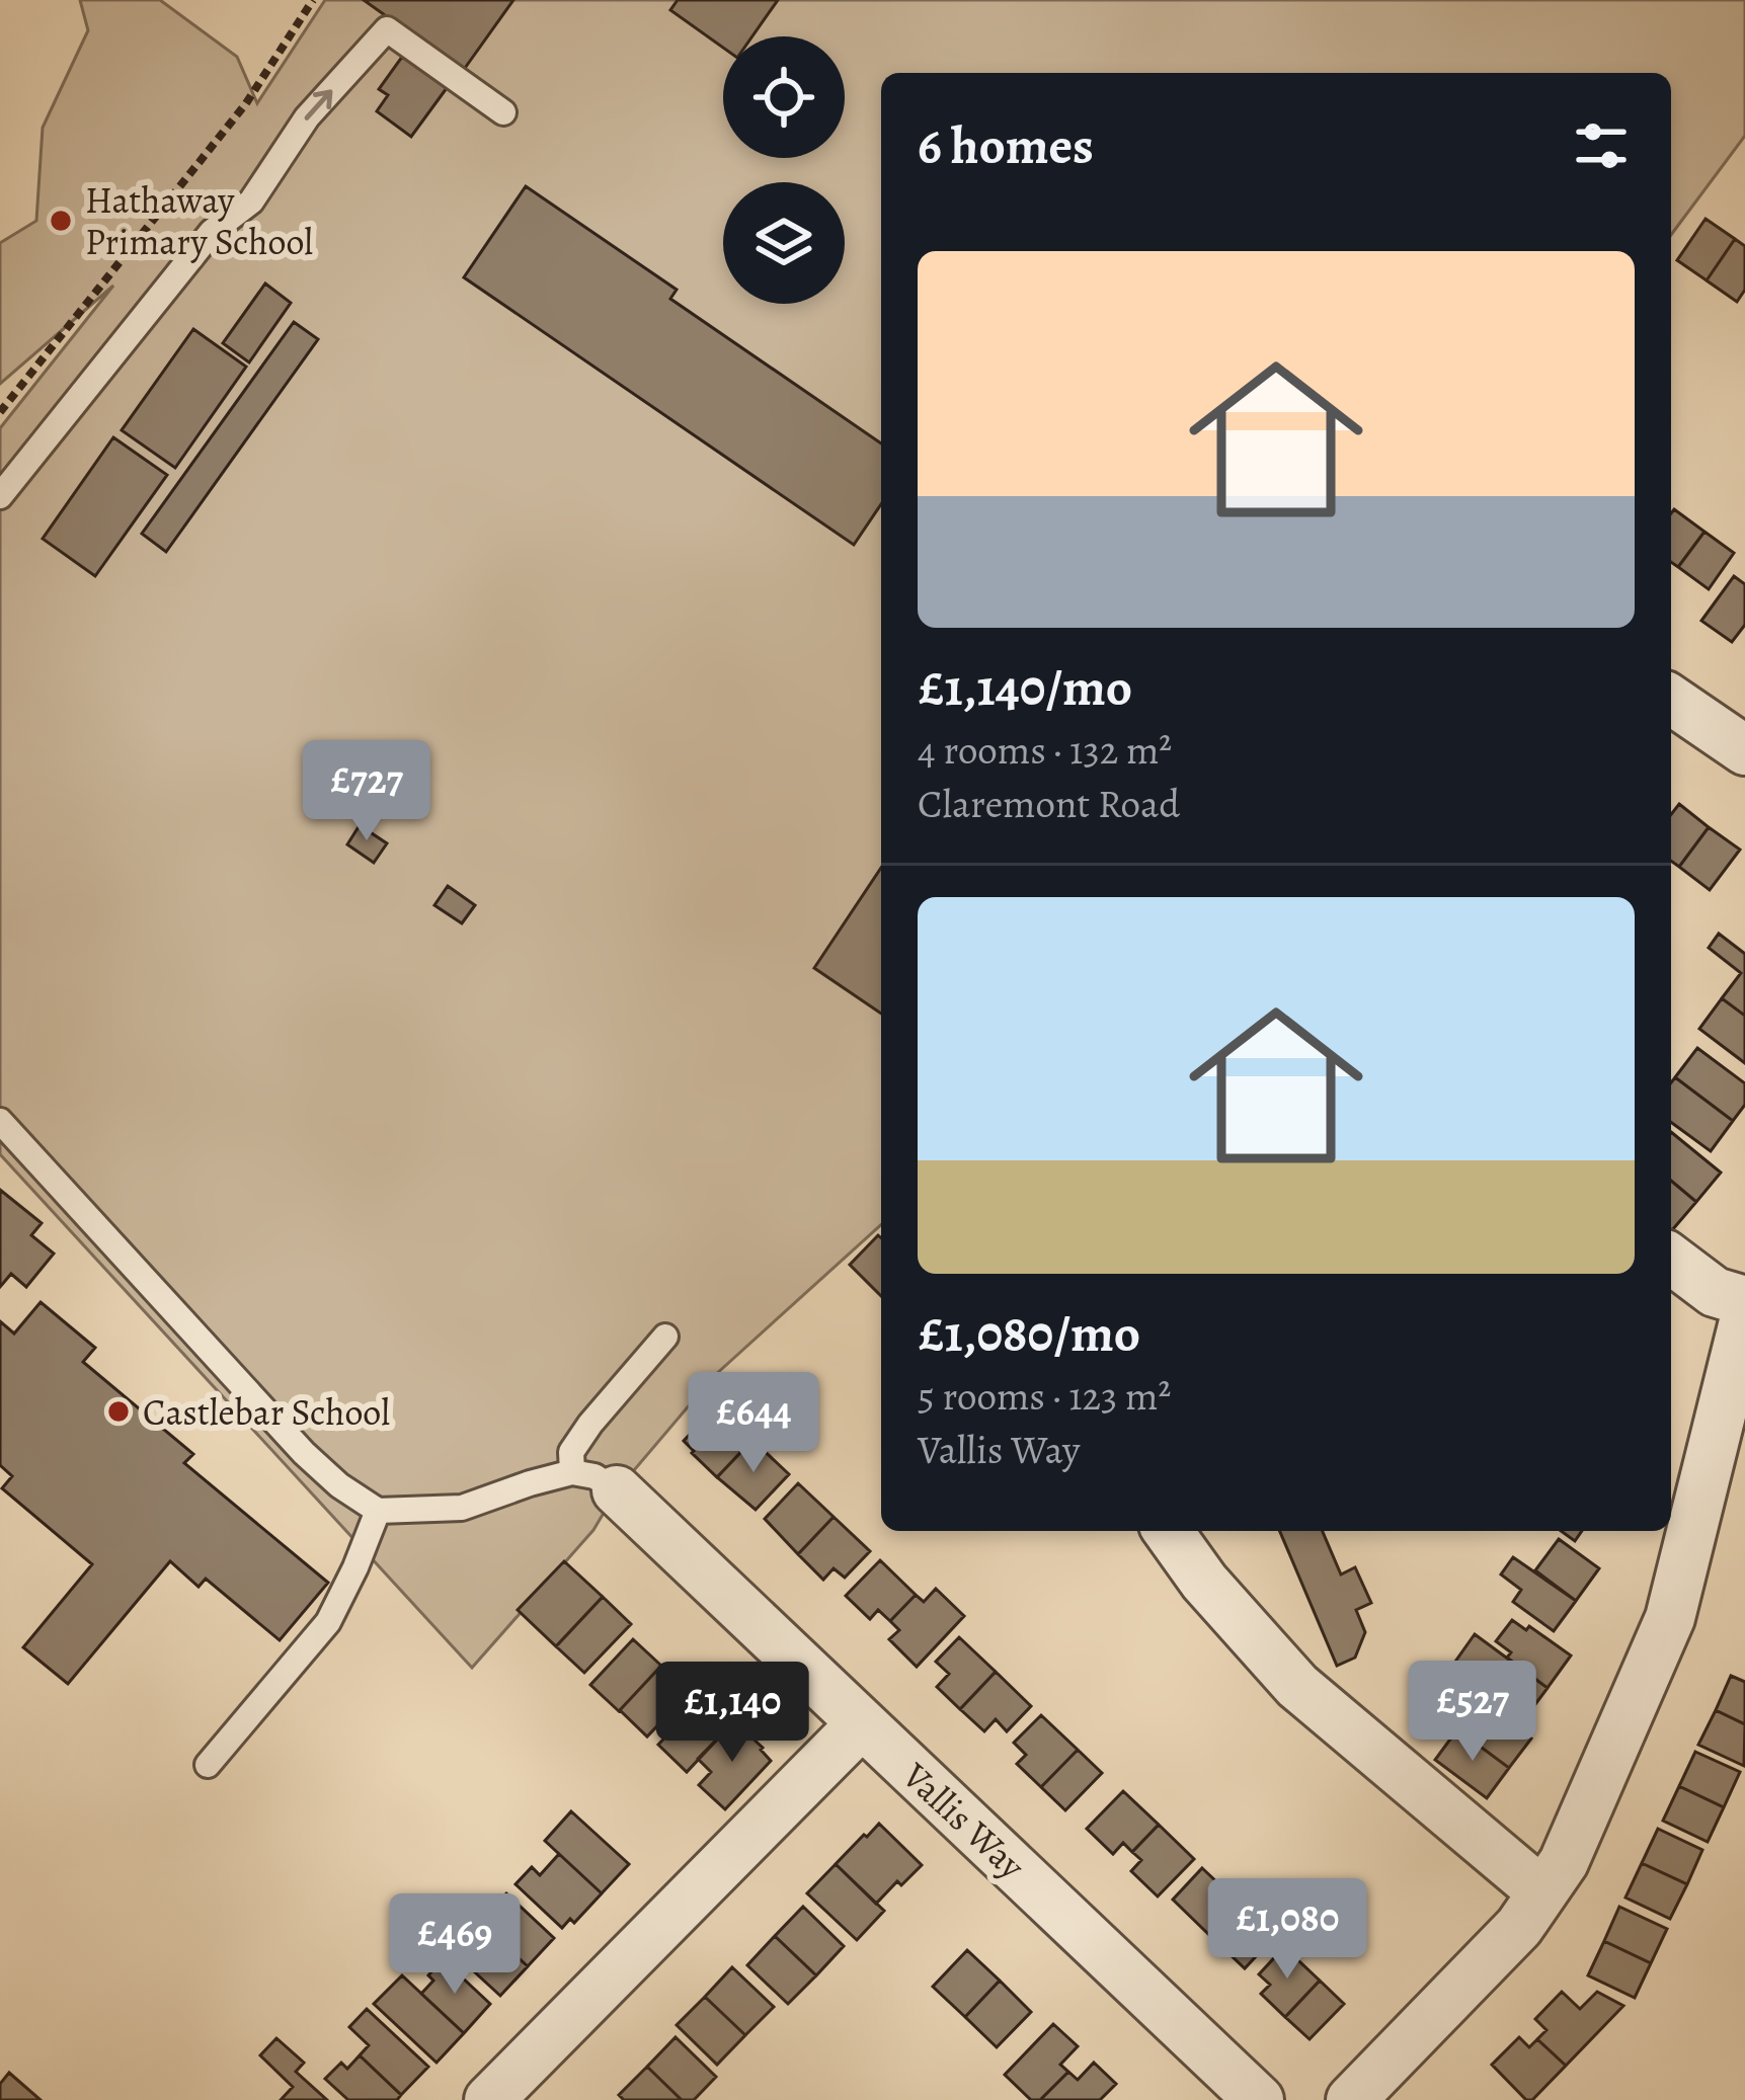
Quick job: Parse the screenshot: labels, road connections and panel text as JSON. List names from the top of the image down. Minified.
{"streets":{"street":["Vallis Way"]},"places":["Hathaway Primary School","Castlebar School"],"page":{"heading":"6 homes","list":[{"name":"£1,140/mo","note":"4 rooms · 132 m² · Claremont Road"},{"name":"£1,080/mo","note":"5 rooms · 123 m² · Vallis Way"}],"price":["£727","£644","£527","£1,140","£1,080","£469"]}}
